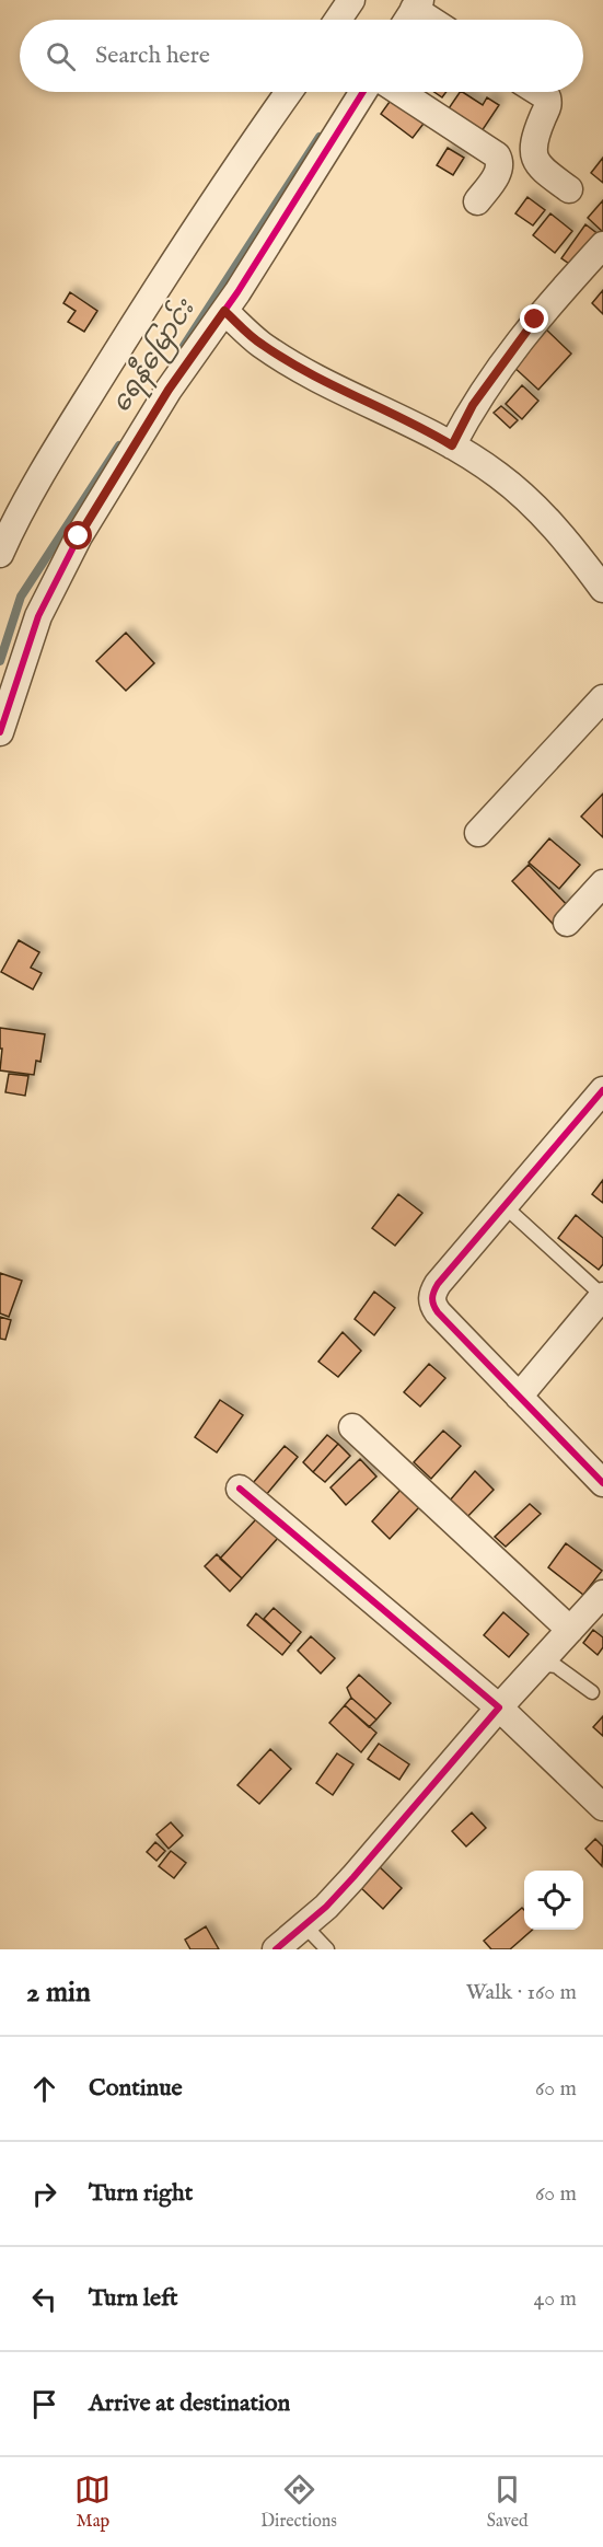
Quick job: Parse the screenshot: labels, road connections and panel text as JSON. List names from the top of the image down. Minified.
{"water":["ရေနီမြောင်း"],"page":{"search":"Search here","heading":["2 min","Walk · 160 m"],"list":[["Continue","60 m"],["Turn right","60 m"],["Turn left","40 m"],"Arrive at destination"],"nav":["Map","Directions","Saved"]}}
